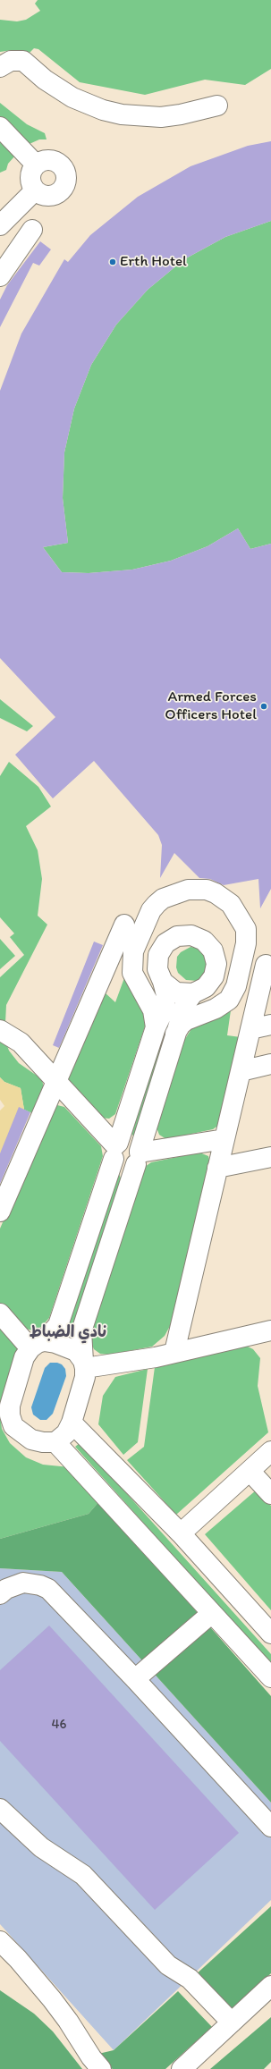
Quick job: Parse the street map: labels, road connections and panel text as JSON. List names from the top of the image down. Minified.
{"districts":["نادي الضباط"],"places":["Erth Hotel","Armed Forces Officers Hotel"],"house_numbers":["46"]}
